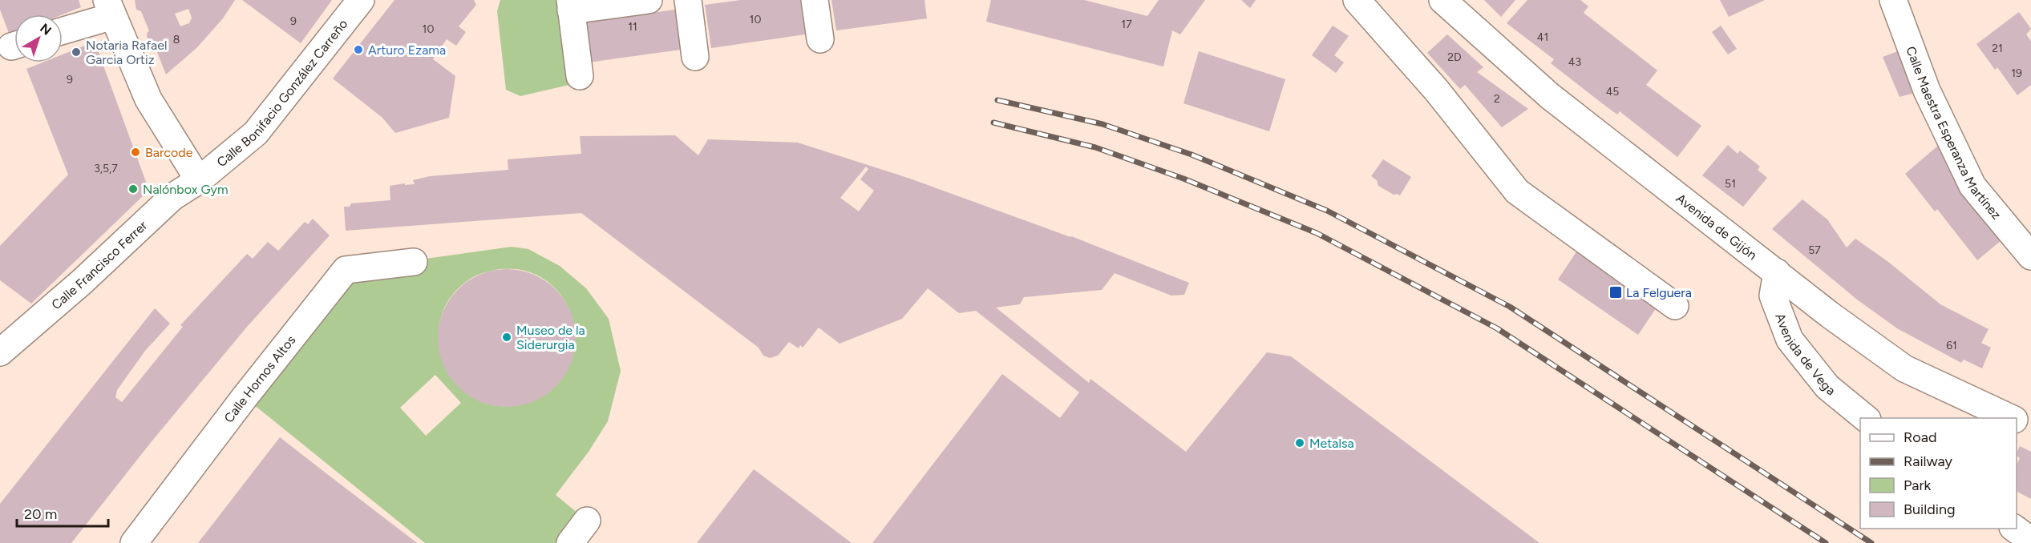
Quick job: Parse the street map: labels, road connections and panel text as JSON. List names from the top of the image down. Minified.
{"streets":{"street":["Calle Bonifacio González Carreño","Calle Maestra Esperanza Martínez","Avenida de Gijón","Calle Francisco Ferrer","Avenida de Vega","Calle Hornos Altos"]},"crossings":[["Calle Bonifacio González Carreño","Calle Francisco Ferrer"],["Avenida de Gijón","Avenida de Vega"]],"places":{"other":["Arturo Ezama","Notaria Rafael Garcia Ortiz","Barcode","Nalónbox Gym","Museo de la Siderurgia","Metalsa"],"transit":["La Felguera"]},"house_numbers":["10","9","17","11","10","41","8","21","2D","43","19","9","45","2","3,5,7","51","57","61"],"legend":["Road","Railway","Park","Building"],"scale_bar":"20 m","north":"top right"}
